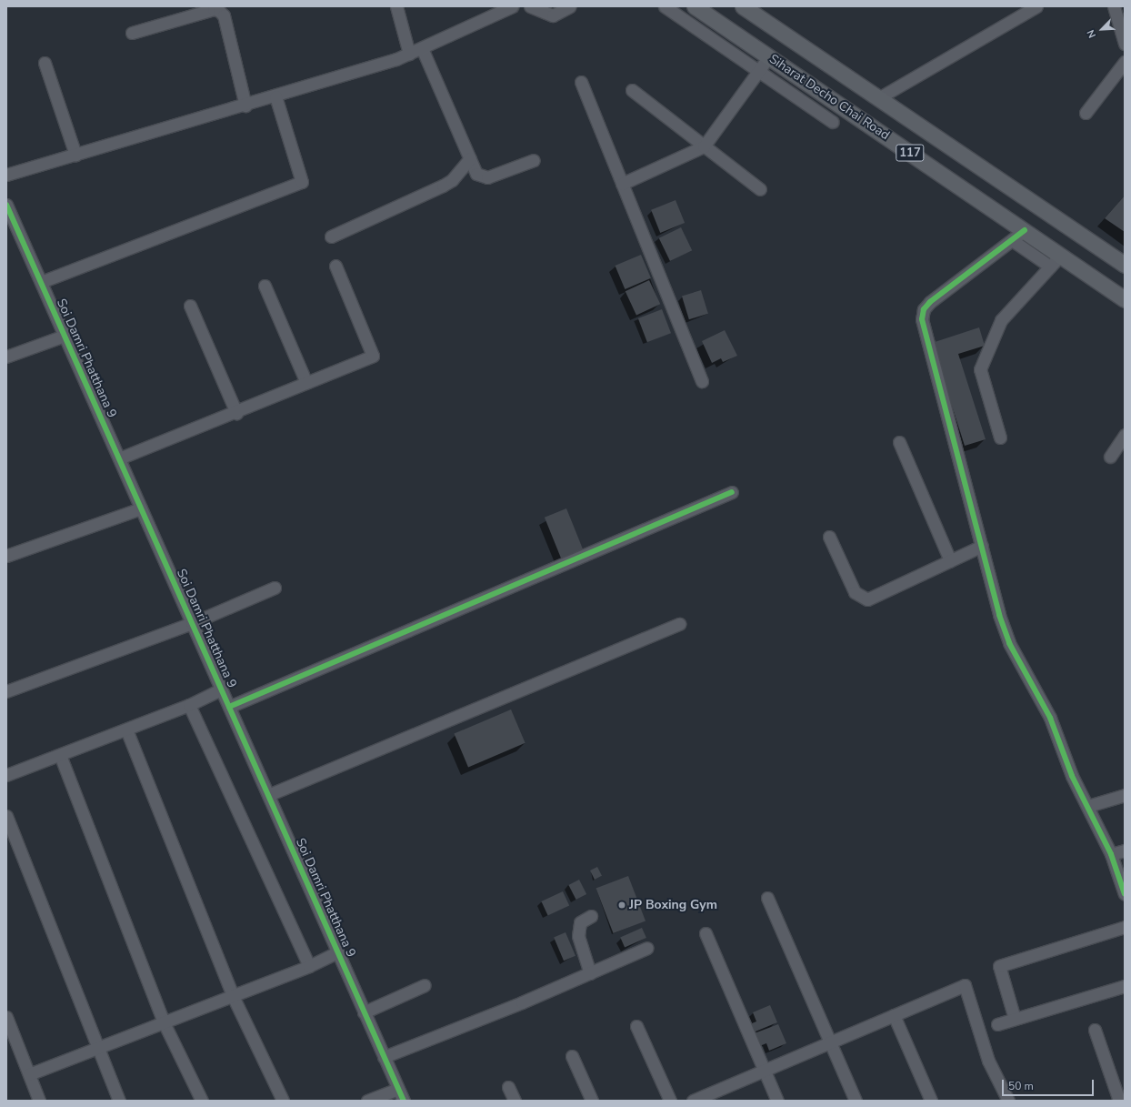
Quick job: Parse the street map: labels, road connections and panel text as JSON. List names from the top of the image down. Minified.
{"streets":{"main road":["Siharat Decho Chai Road","117"],"street":["Soi Damri Phatthana 9"]},"places":["JP Boxing Gym"],"scale_bar":"50 m","north":"bottom left"}
